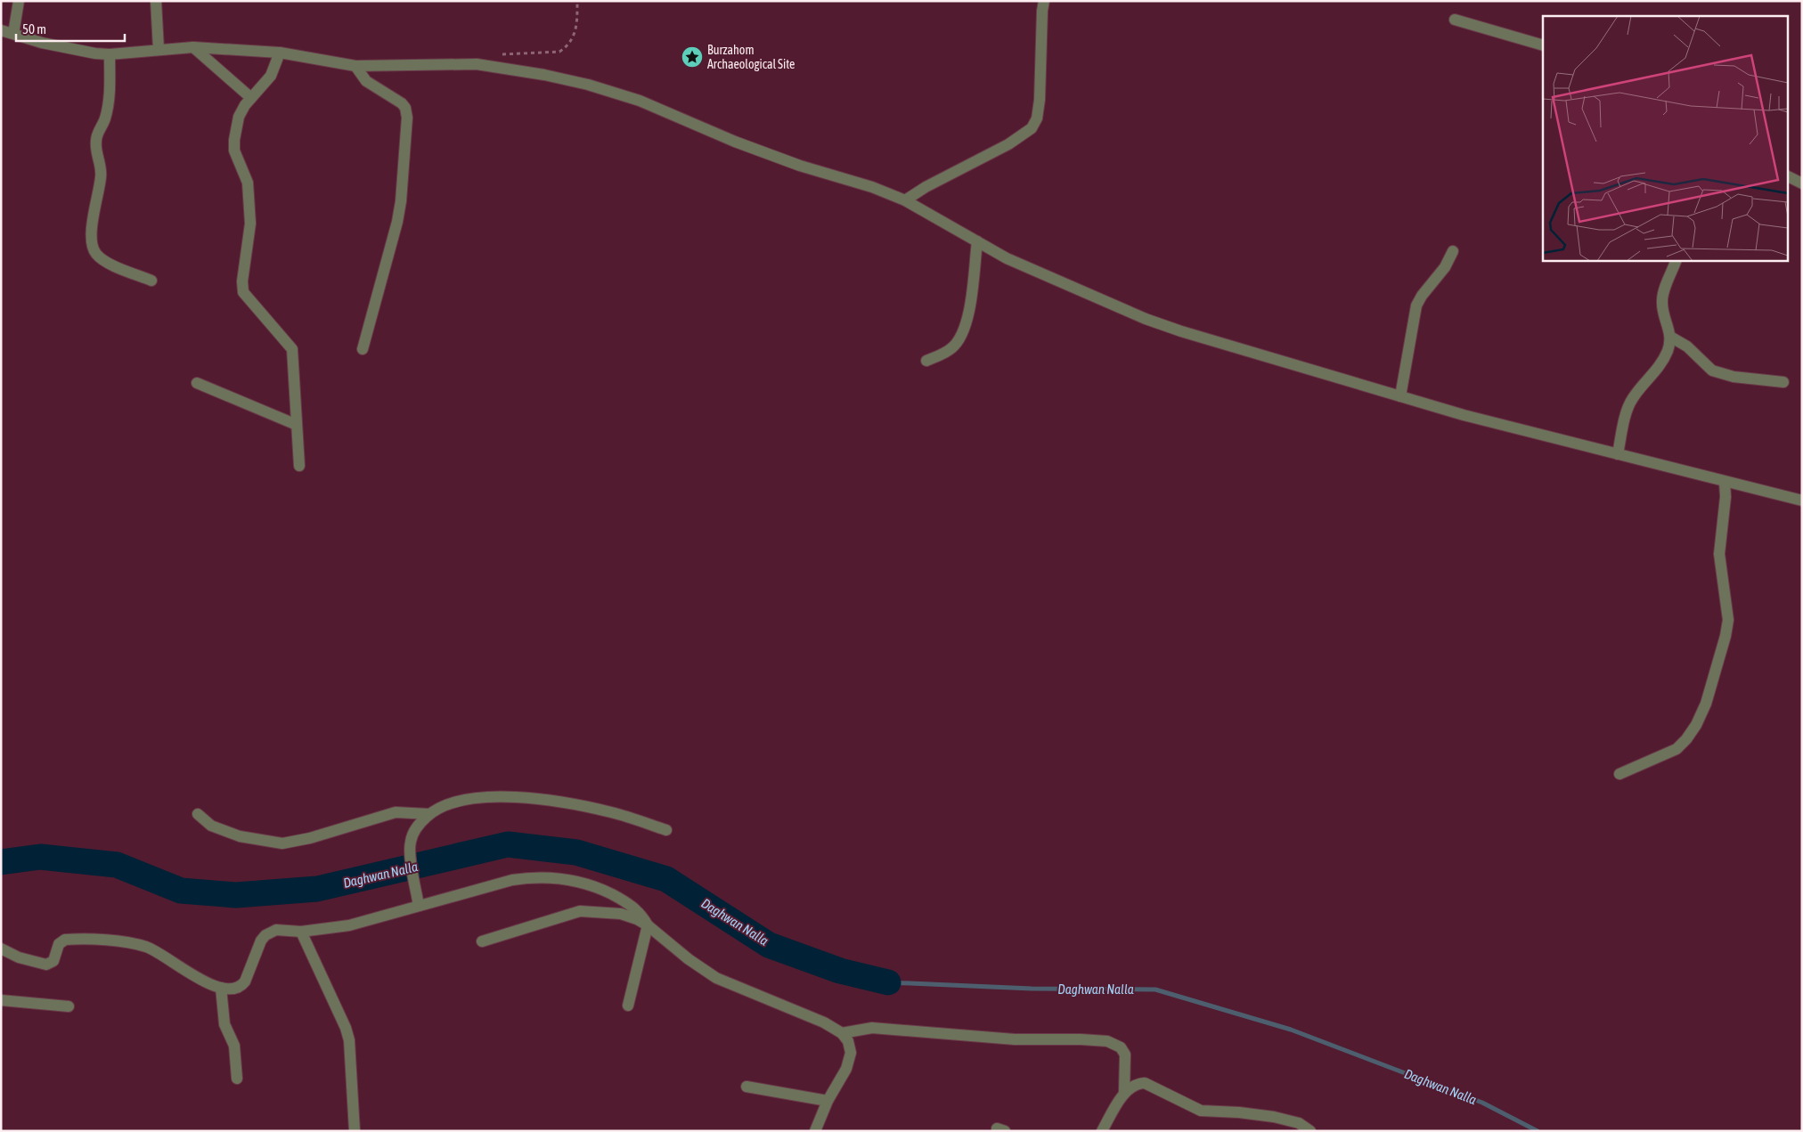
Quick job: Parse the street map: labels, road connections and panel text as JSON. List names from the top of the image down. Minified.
{"water":["Daghwan Nalla"],"places":{"place":["Burzahom Archaeological Site"]},"scale_bar":"50 m"}
